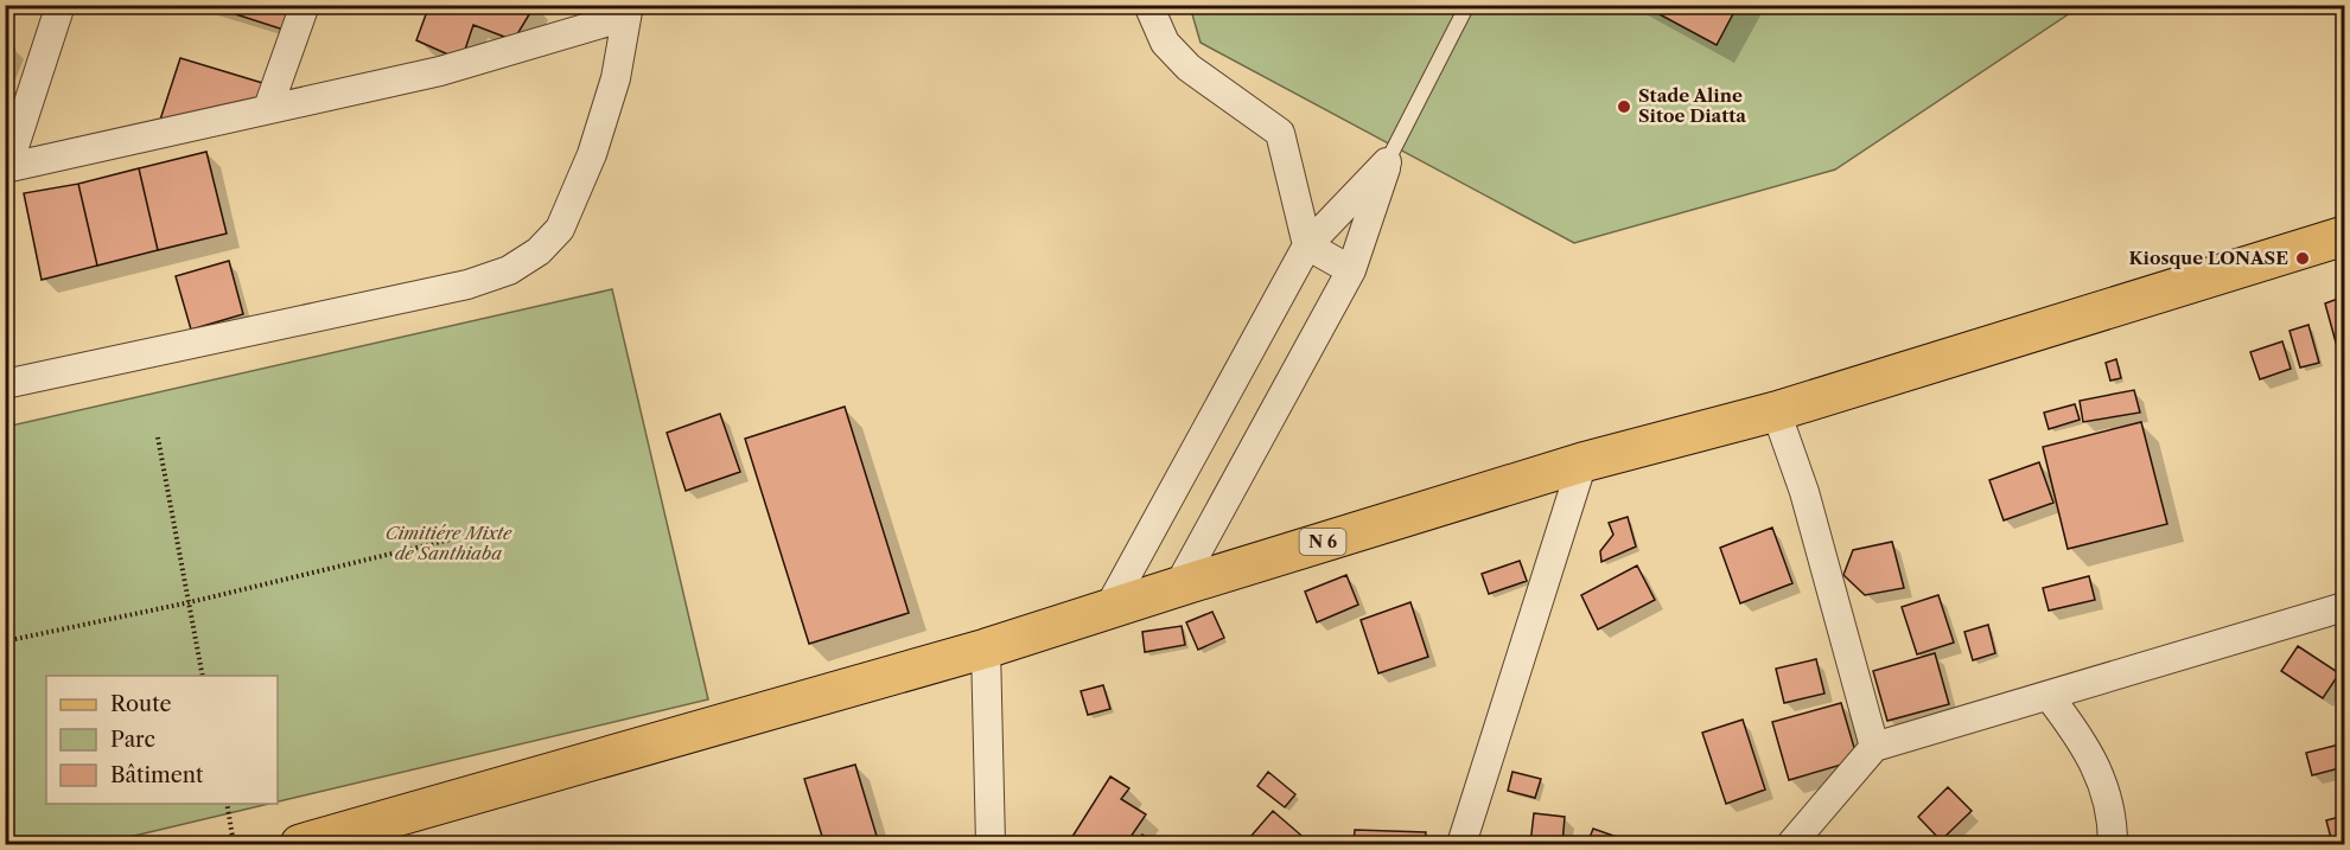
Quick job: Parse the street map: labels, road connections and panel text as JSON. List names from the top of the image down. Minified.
{"streets":{"main road":["N 6"]},"parks":["Cimitiére Mixte de Santhiaba"],"places":["Stade Aline Sitoe Diatta","Kiosque LONASE"],"legend":["Route","Parc","Bâtiment"]}
